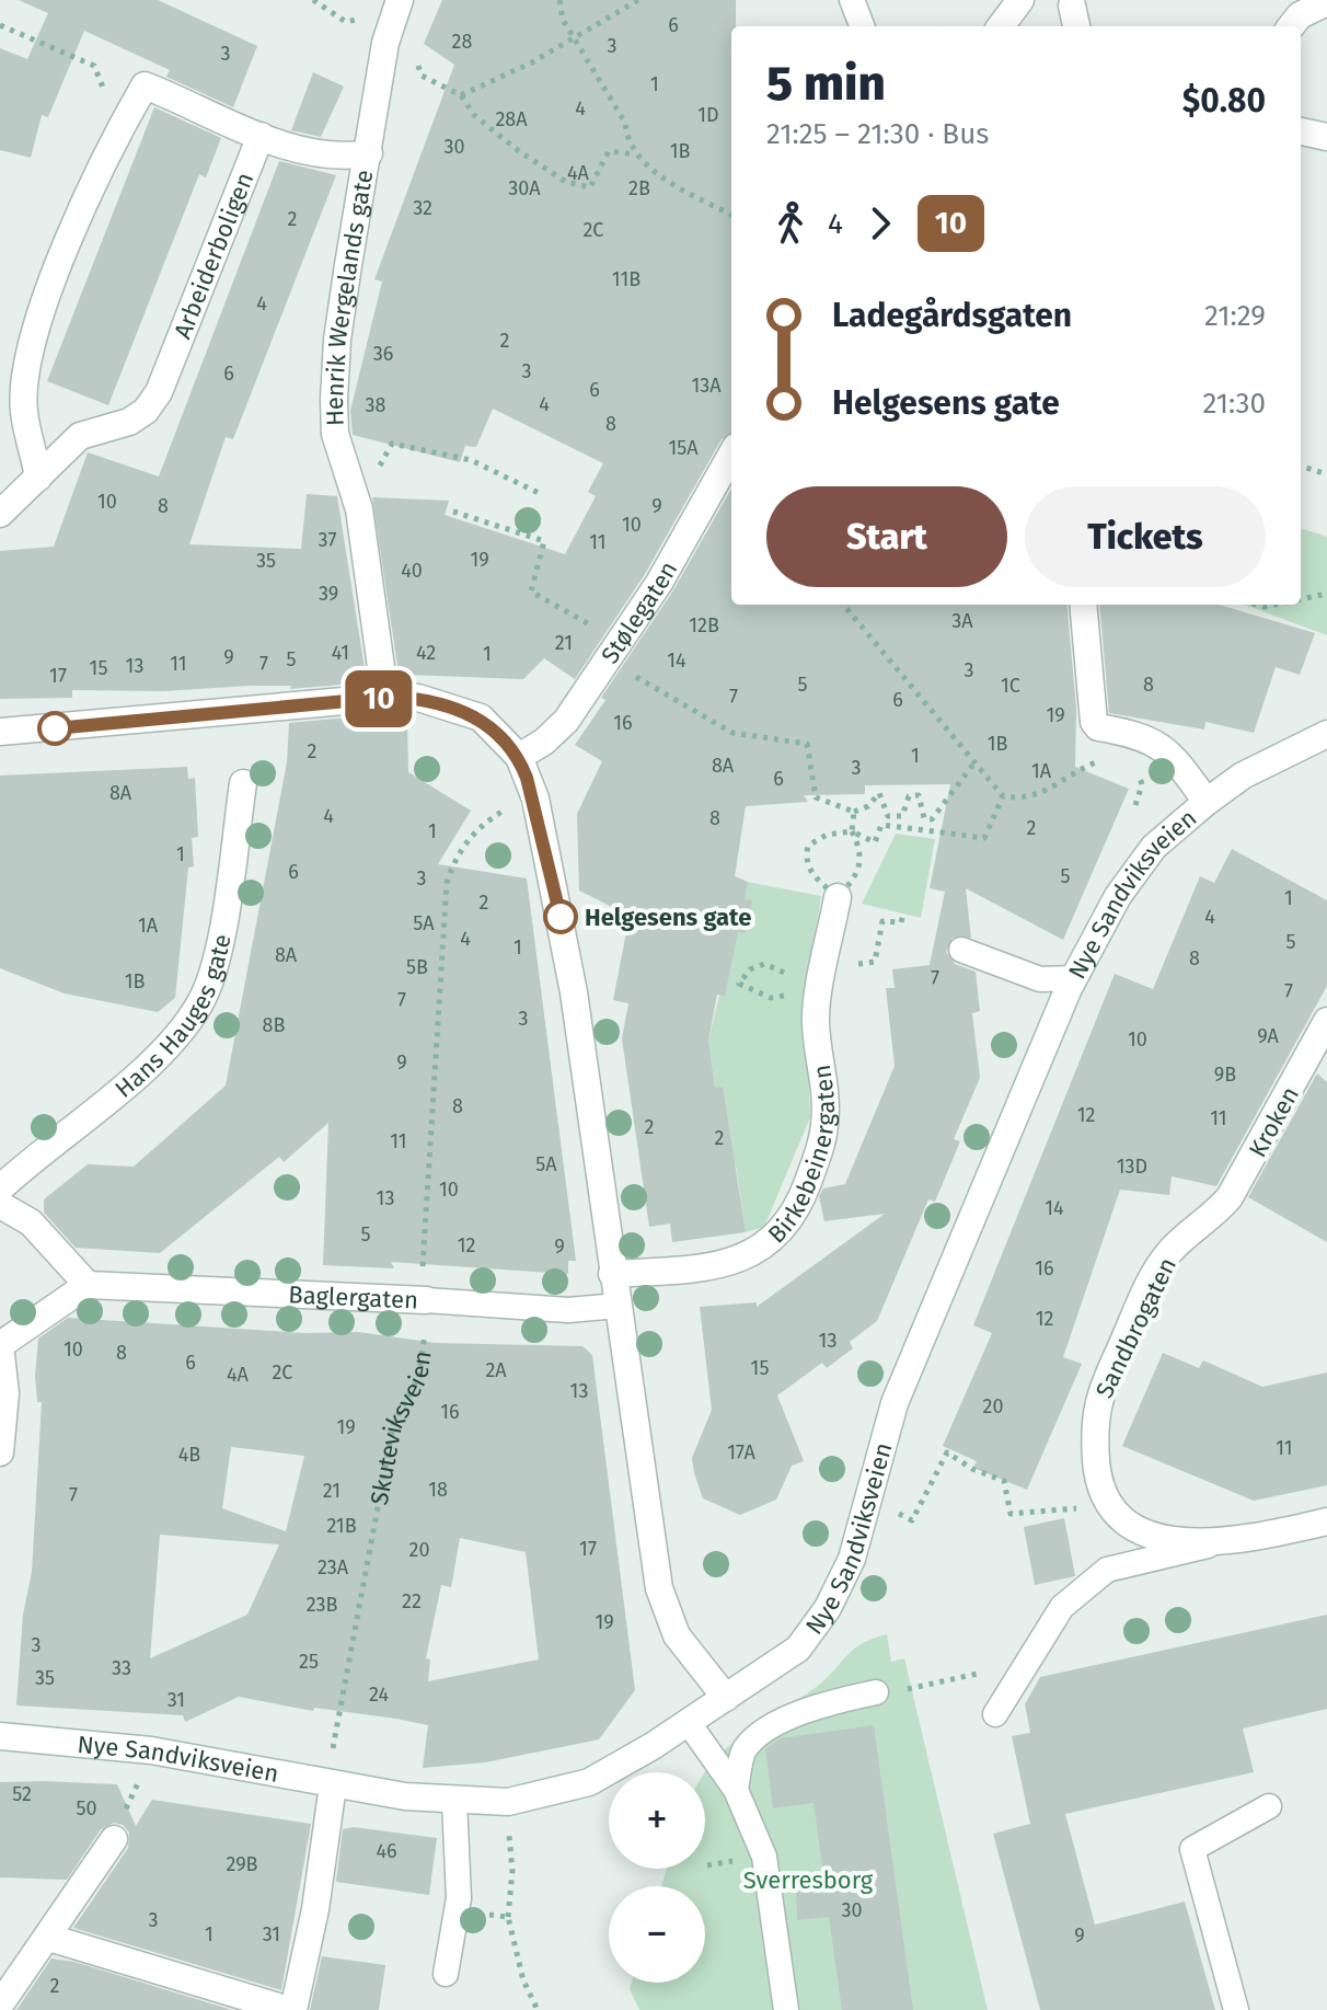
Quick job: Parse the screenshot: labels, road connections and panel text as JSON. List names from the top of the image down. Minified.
{"streets":{"street":["Arbeiderboligen","Henrik Wergelands gate","Stølegaten","Nye Sandviksveien","Hans Hauges gate","Kroken","Birkebeinergaten","Baglergaten","Sandbrogaten"],"path":["Skuteviksveien"]},"crossings":[["Arbeiderboligen","Henrik Wergelands gate"],["Nye Sandviksveien","Skuteviksveien"],["Kroken","Sandbrogaten"],["Baglergaten","Skuteviksveien"]],"parks":["Sverresborg"],"places":["Helgesens gate"],"lines":["bus line 10"],"house_numbers":["6","28","3","3","1","4","1D","28A","30","1B","4A","30A","2B","32","2","2C","11B","4","2","36","3","6","13A","6","4","38","8","15A","10","8","9","10","37","11","19","35","40","39","3A","12B","21","41","42","1","9","5","14","11","7","13","15","3","17","5","8","1C","7","6","19","16","1B","2","1","8A","3","1A","6","8A","4","8","2","1","1","6","5","3","1","2","4","5A","1A","4","5","1","8A","8","5B","7","1B","7","7","3","8B","9A","10","9","9B","8","12","11","2","2","11","5A","13D","10","13","14","5","12","9","16","12","13","10","8","6","15","2A","2C","4A","13","20","16","19","11","17A","4B","18","21","7","21B","17","20","23A","22","23B","19","3","25","33","35","24","31","52","50","46","29B","30","3","1","31","9","2"],"page":{"on_map":"10","heading":["5 min","21:25 – 21:30 · Bus","$0.80"],"legs":["4","10"],"list":[{"name":"Ladegårdsgaten","value":"21:29"},{"name":"Helgesens gate","value":"21:30"}],"buttons":["Start","Tickets"],"map_buttons":["+","−"]}}
